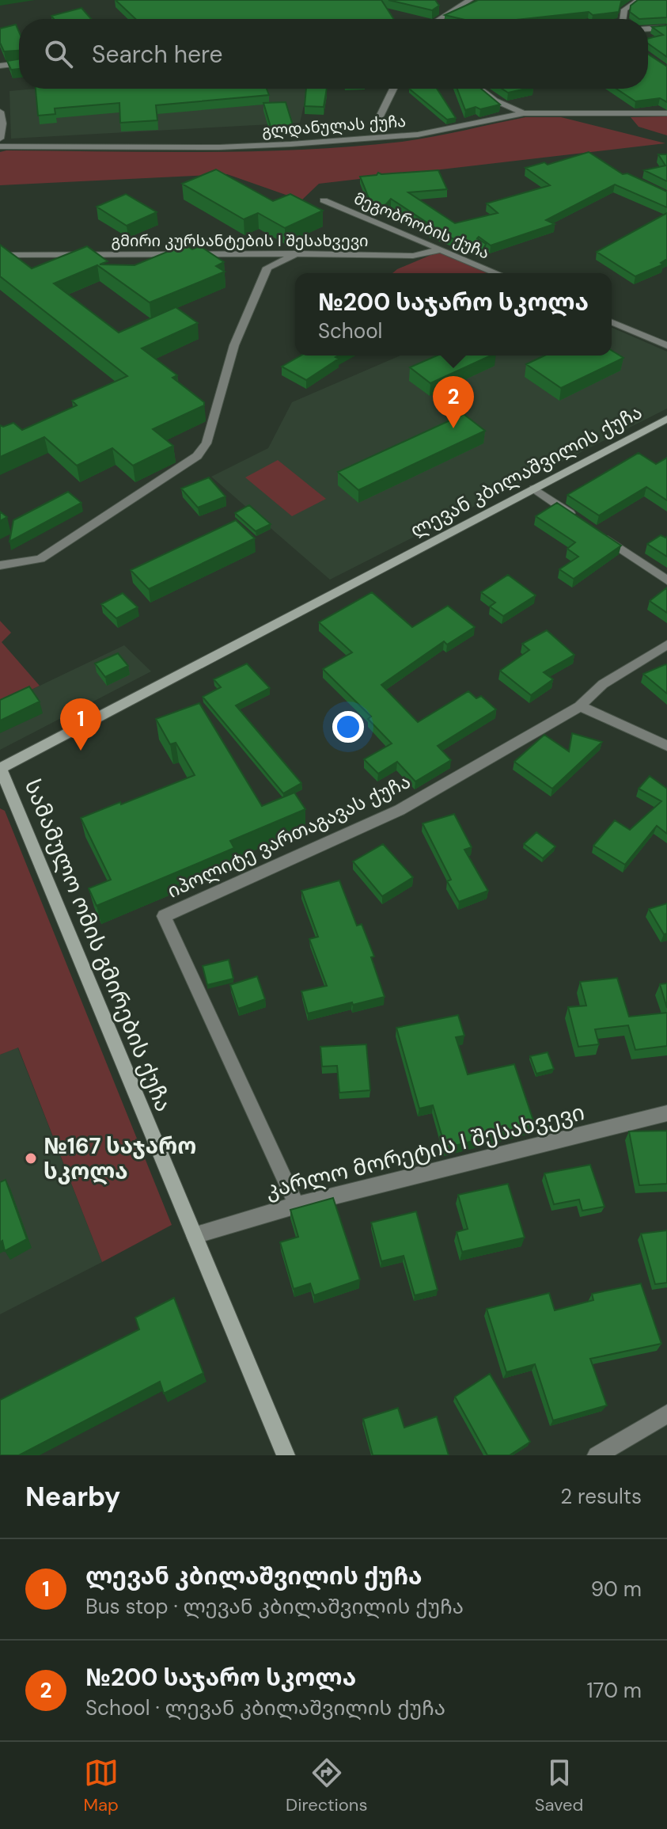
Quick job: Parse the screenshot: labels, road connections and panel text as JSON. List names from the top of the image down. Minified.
{"streets":{"main road":["ლევან კბილაშვილის ქუჩა","სამამულო ომის გმირების ქუჩა"],"street":["გლდანულას ქუჩა","მეგობრობის ქუჩა","გმირი კურსანტების I შესახვევი","იპოლიტე ვართაგავას ქუჩა","კარლო მორეტის I შესახვევი"]},"crossings":[["მეგობრობის ქუჩა","გმირი კურსანტების I შესახვევი"],["ლევან კბილაშვილის ქუჩა","სამამულო ომის გმირების ქუჩა"],["იპოლიტე ვართაგავას ქუჩა","კარლო მორეტის I შესახვევი"],["სამამულო ომის გმირების ქუჩა","კარლო მორეტის I შესახვევი"]],"places":["№167 საჯარო სკოლა"],"page":{"search":"Search here","popup":["№200 საჯარო სკოლა","School"],"pins":["2","1"],"heading":["Nearby","2 results"],"list":[{"mark":"1","name":"ლევან კბილაშვილის ქუჩა","note":"Bus stop · ლევან კბილაშვილის ქუჩა","value":"90 m"},{"mark":"2","name":"№200 საჯარო სკოლა","note":"School · ლევან კბილაშვილის ქუჩა","value":"170 m"}],"nav":["Map","Directions","Saved"]}}
